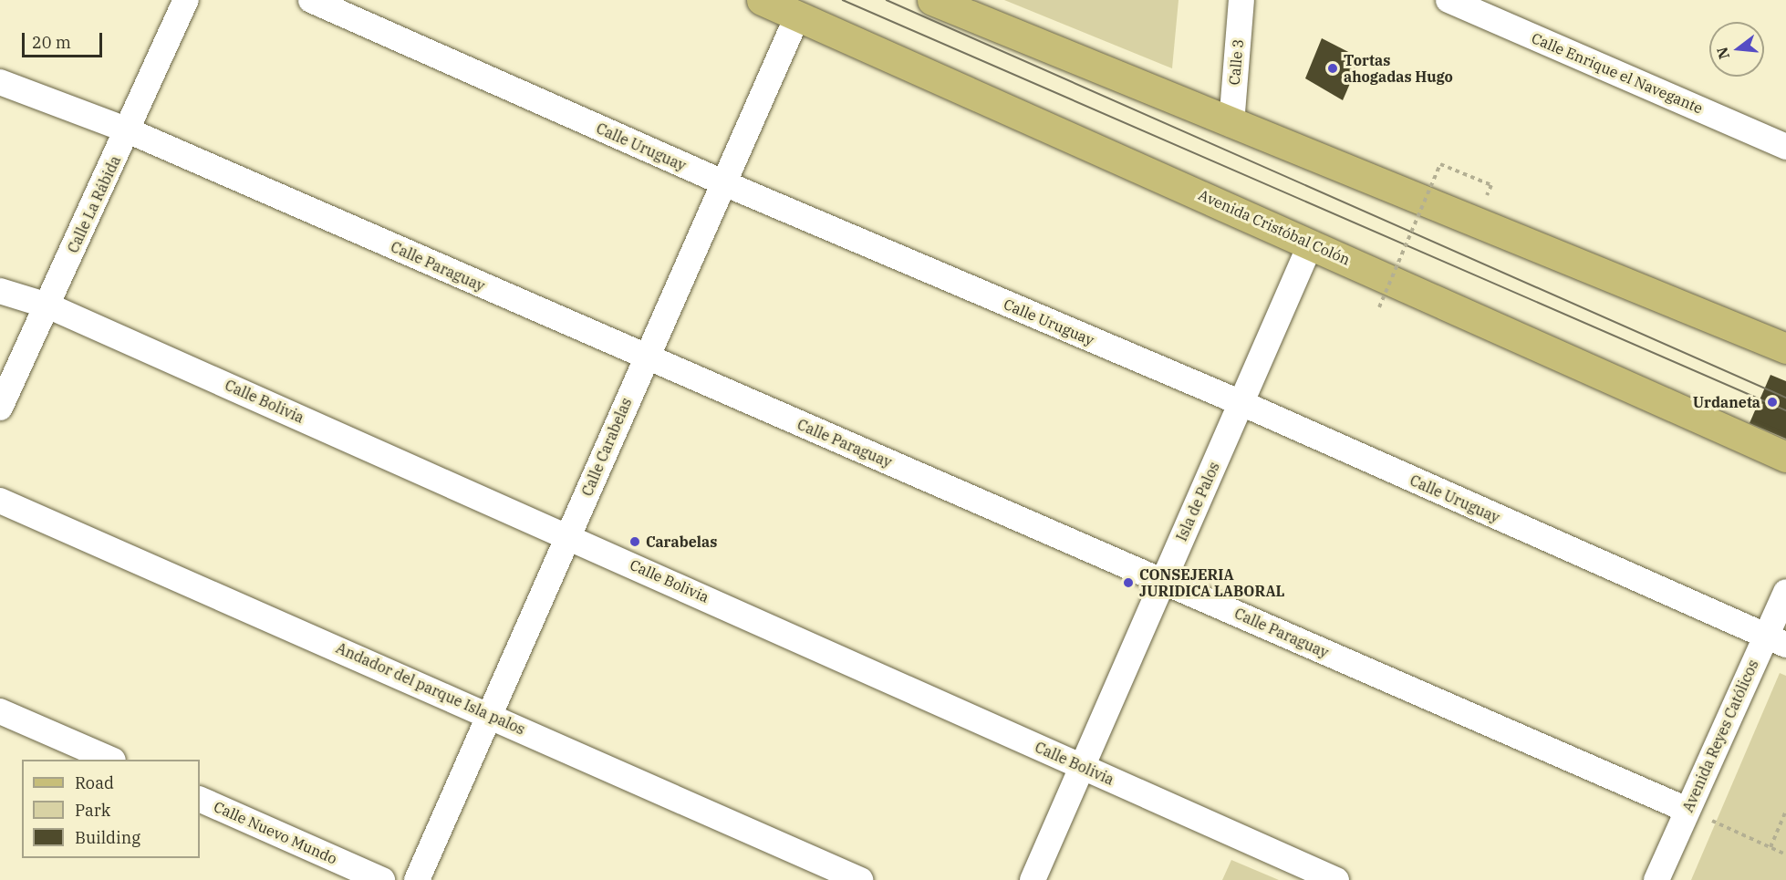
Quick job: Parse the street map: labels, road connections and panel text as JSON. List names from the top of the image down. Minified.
{"streets":{"main road":["Avenida Cristóbal Colón"],"street":["Calle 3","Calle Enrique el Navegante","Calle Uruguay","Calle La Rábida","Calle Paraguay","Calle Bolivia","Calle Carabelas","Isla de Palos","Andador del parque Isla palos","Avenida Reyes Católicos","Calle Nuevo Mundo"]},"crossings":[["Calle Uruguay","Calle Carabelas"],["Calle Uruguay","Isla de Palos"],["Calle Uruguay","Avenida Reyes Católicos"],["Calle La Rábida","Calle Paraguay"],["Calle La Rábida","Calle Bolivia"],["Avenida Cristóbal Colón","Calle Carabelas"],["Avenida Cristóbal Colón","Isla de Palos"],["Calle Paraguay","Calle Carabelas"],["Calle Paraguay","Isla de Palos"],["Calle Paraguay","Avenida Reyes Católicos"],["Calle Bolivia","Calle Carabelas"],["Calle Bolivia","Isla de Palos"],["Calle Carabelas","Andador del parque Isla palos"]],"places":["Tortas ahogadas Hugo","Urdaneta","Carabelas","CONSEJERIA JURIDICA LABORAL"],"legend":["Road","Park","Building"],"scale_bar":"20 m","north":"left"}
